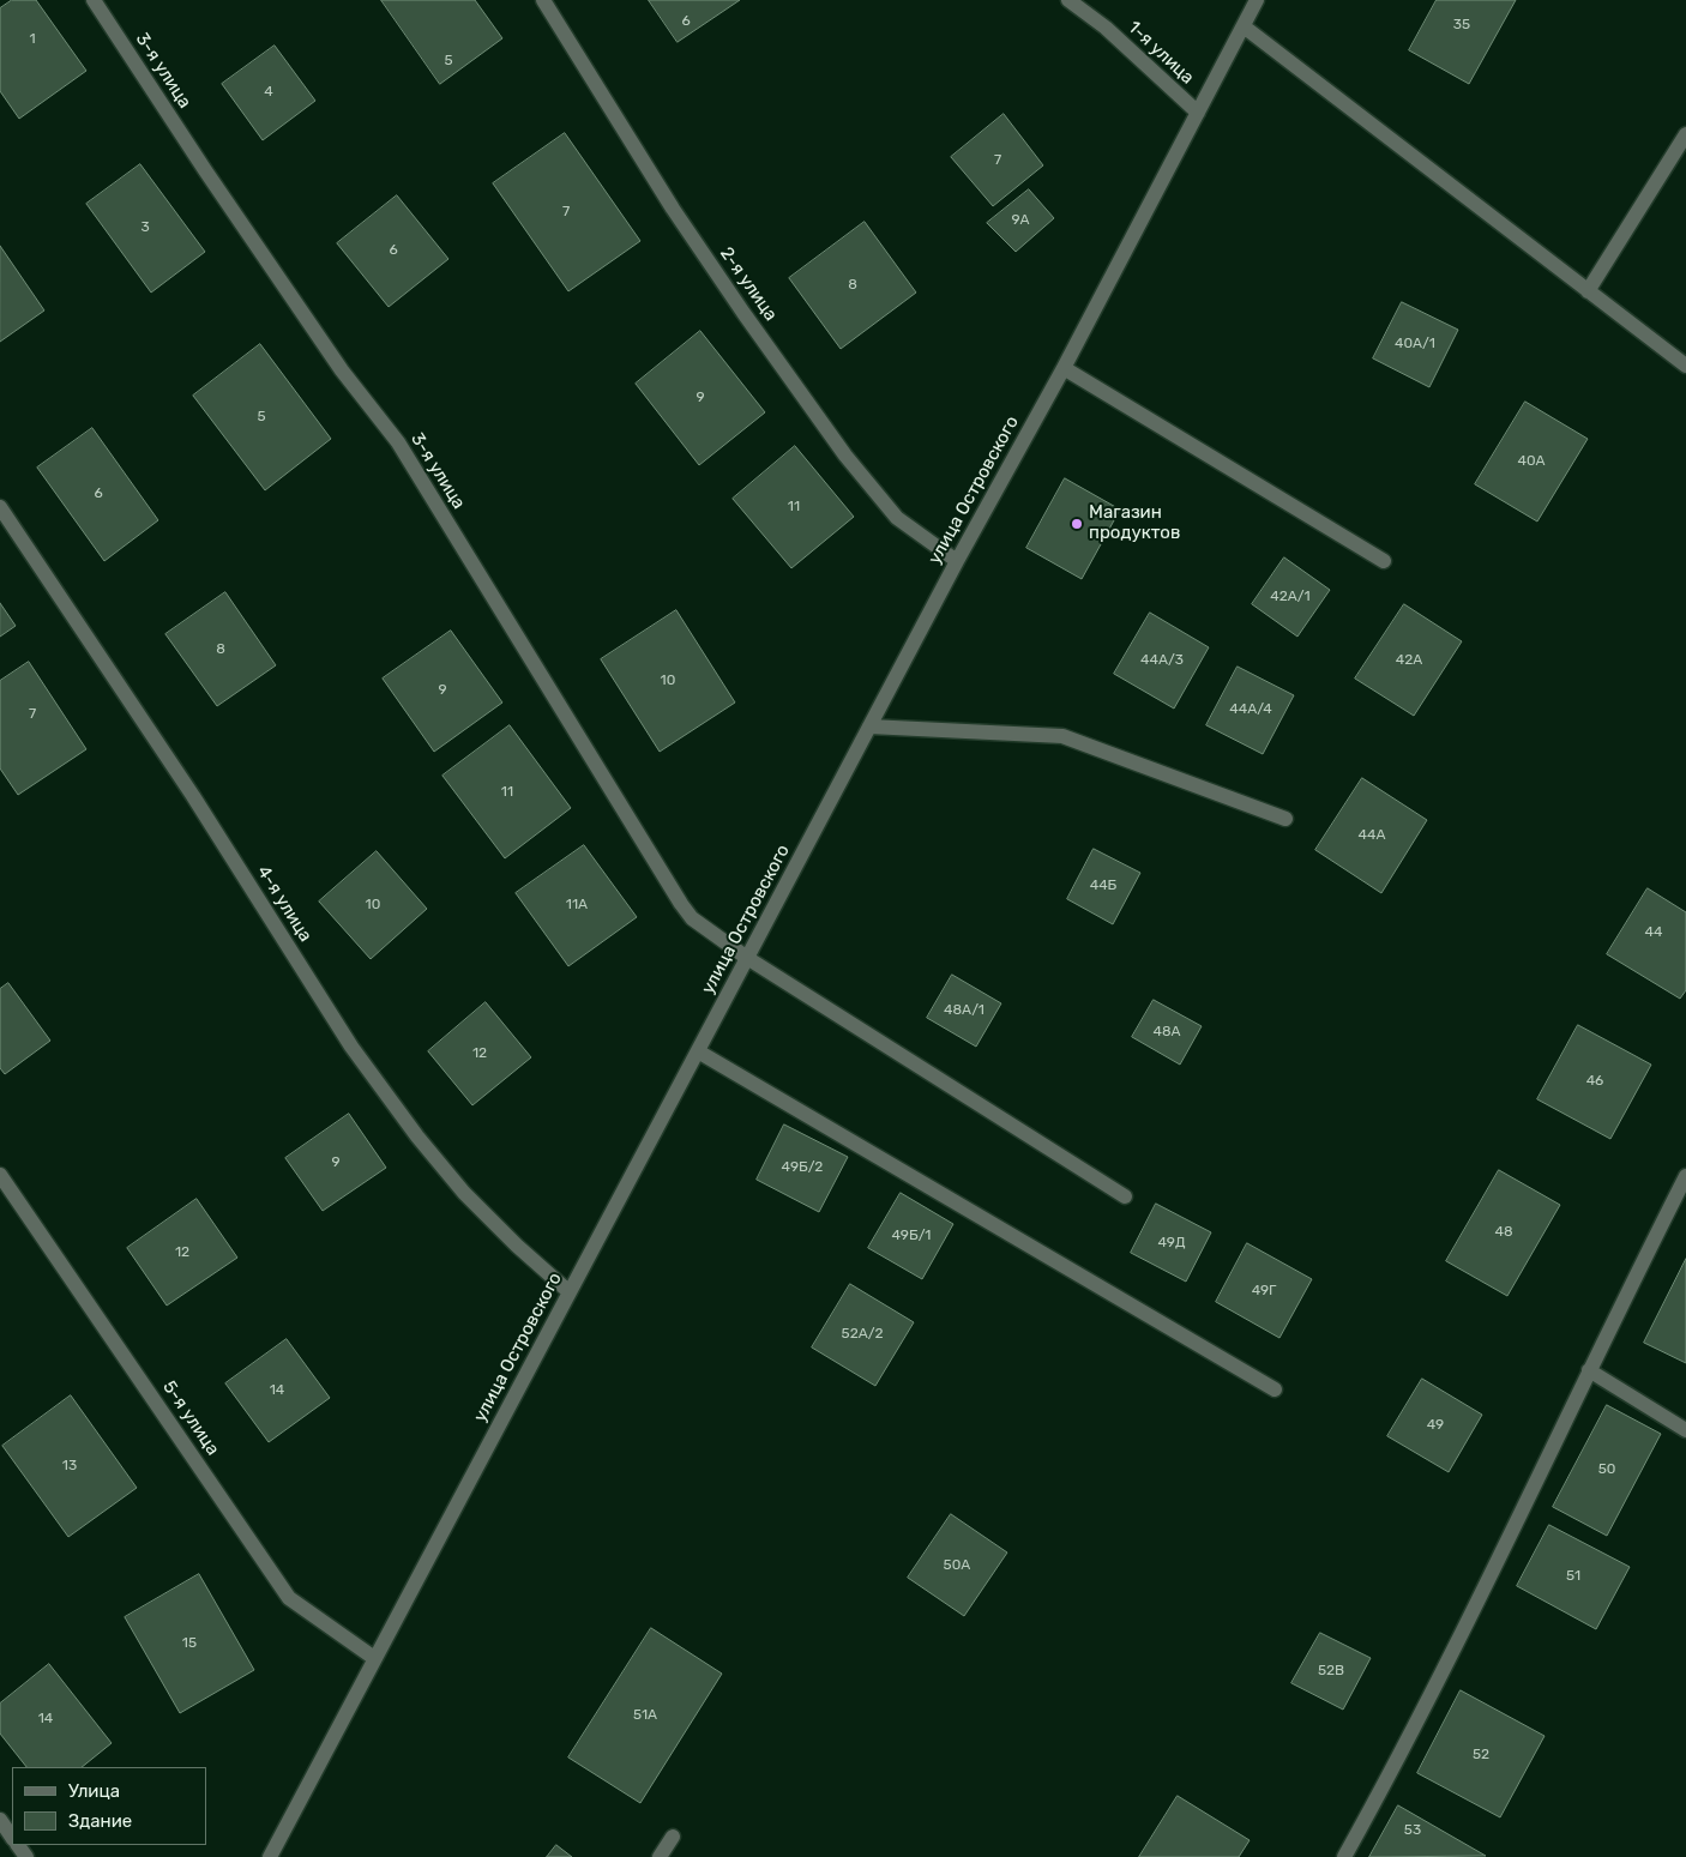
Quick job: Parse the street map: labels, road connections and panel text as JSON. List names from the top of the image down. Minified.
{"streets":{"street":["1-я улица","3-я улица","2-я улица","улица Островского","4-я улица","5-я улица"]},"crossings":[["1-я улица","улица Островского"],["3-я улица","улица Островского"],["2-я улица","улица Островского"],["улица Островского","4-я улица"],["улица Островского","5-я улица"]],"places":["Магазин продуктов"],"house_numbers":["6","35","1","5","4","7","7","9А","3","6","8","40А/1","9","5","40А","6","11","42А/1","8","44А/3","42А","10","9","44А/4","7","11","44А","44Б","10","11А","44","48А/1","48А","12","46","9","49Б/2","48","49Б/1","49Д","12","49Г","52А/2","14","49","13","50","50А","51","15","52В","51А","14","52","53"],"legend":["Улица","Здание"]}
